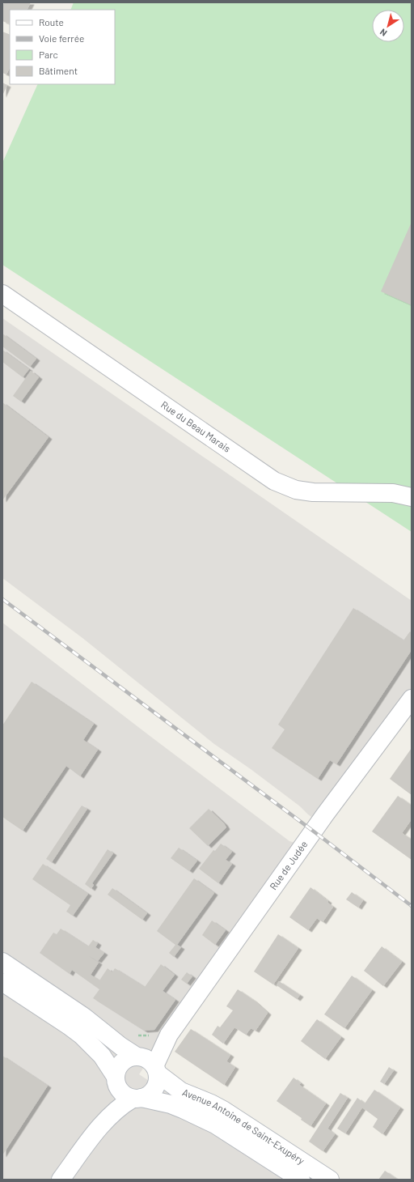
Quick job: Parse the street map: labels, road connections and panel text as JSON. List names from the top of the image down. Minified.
{"streets":{"main road":["Rue du Beau Marais","Rue de Judée","Avenue Antoine de Saint-Exupéry"]},"crossings":[["Rue de Judée","Avenue Antoine de Saint-Exupéry"]],"legend":["Route","Voie ferrée","Parc","Bâtiment"],"north":"bottom left"}
